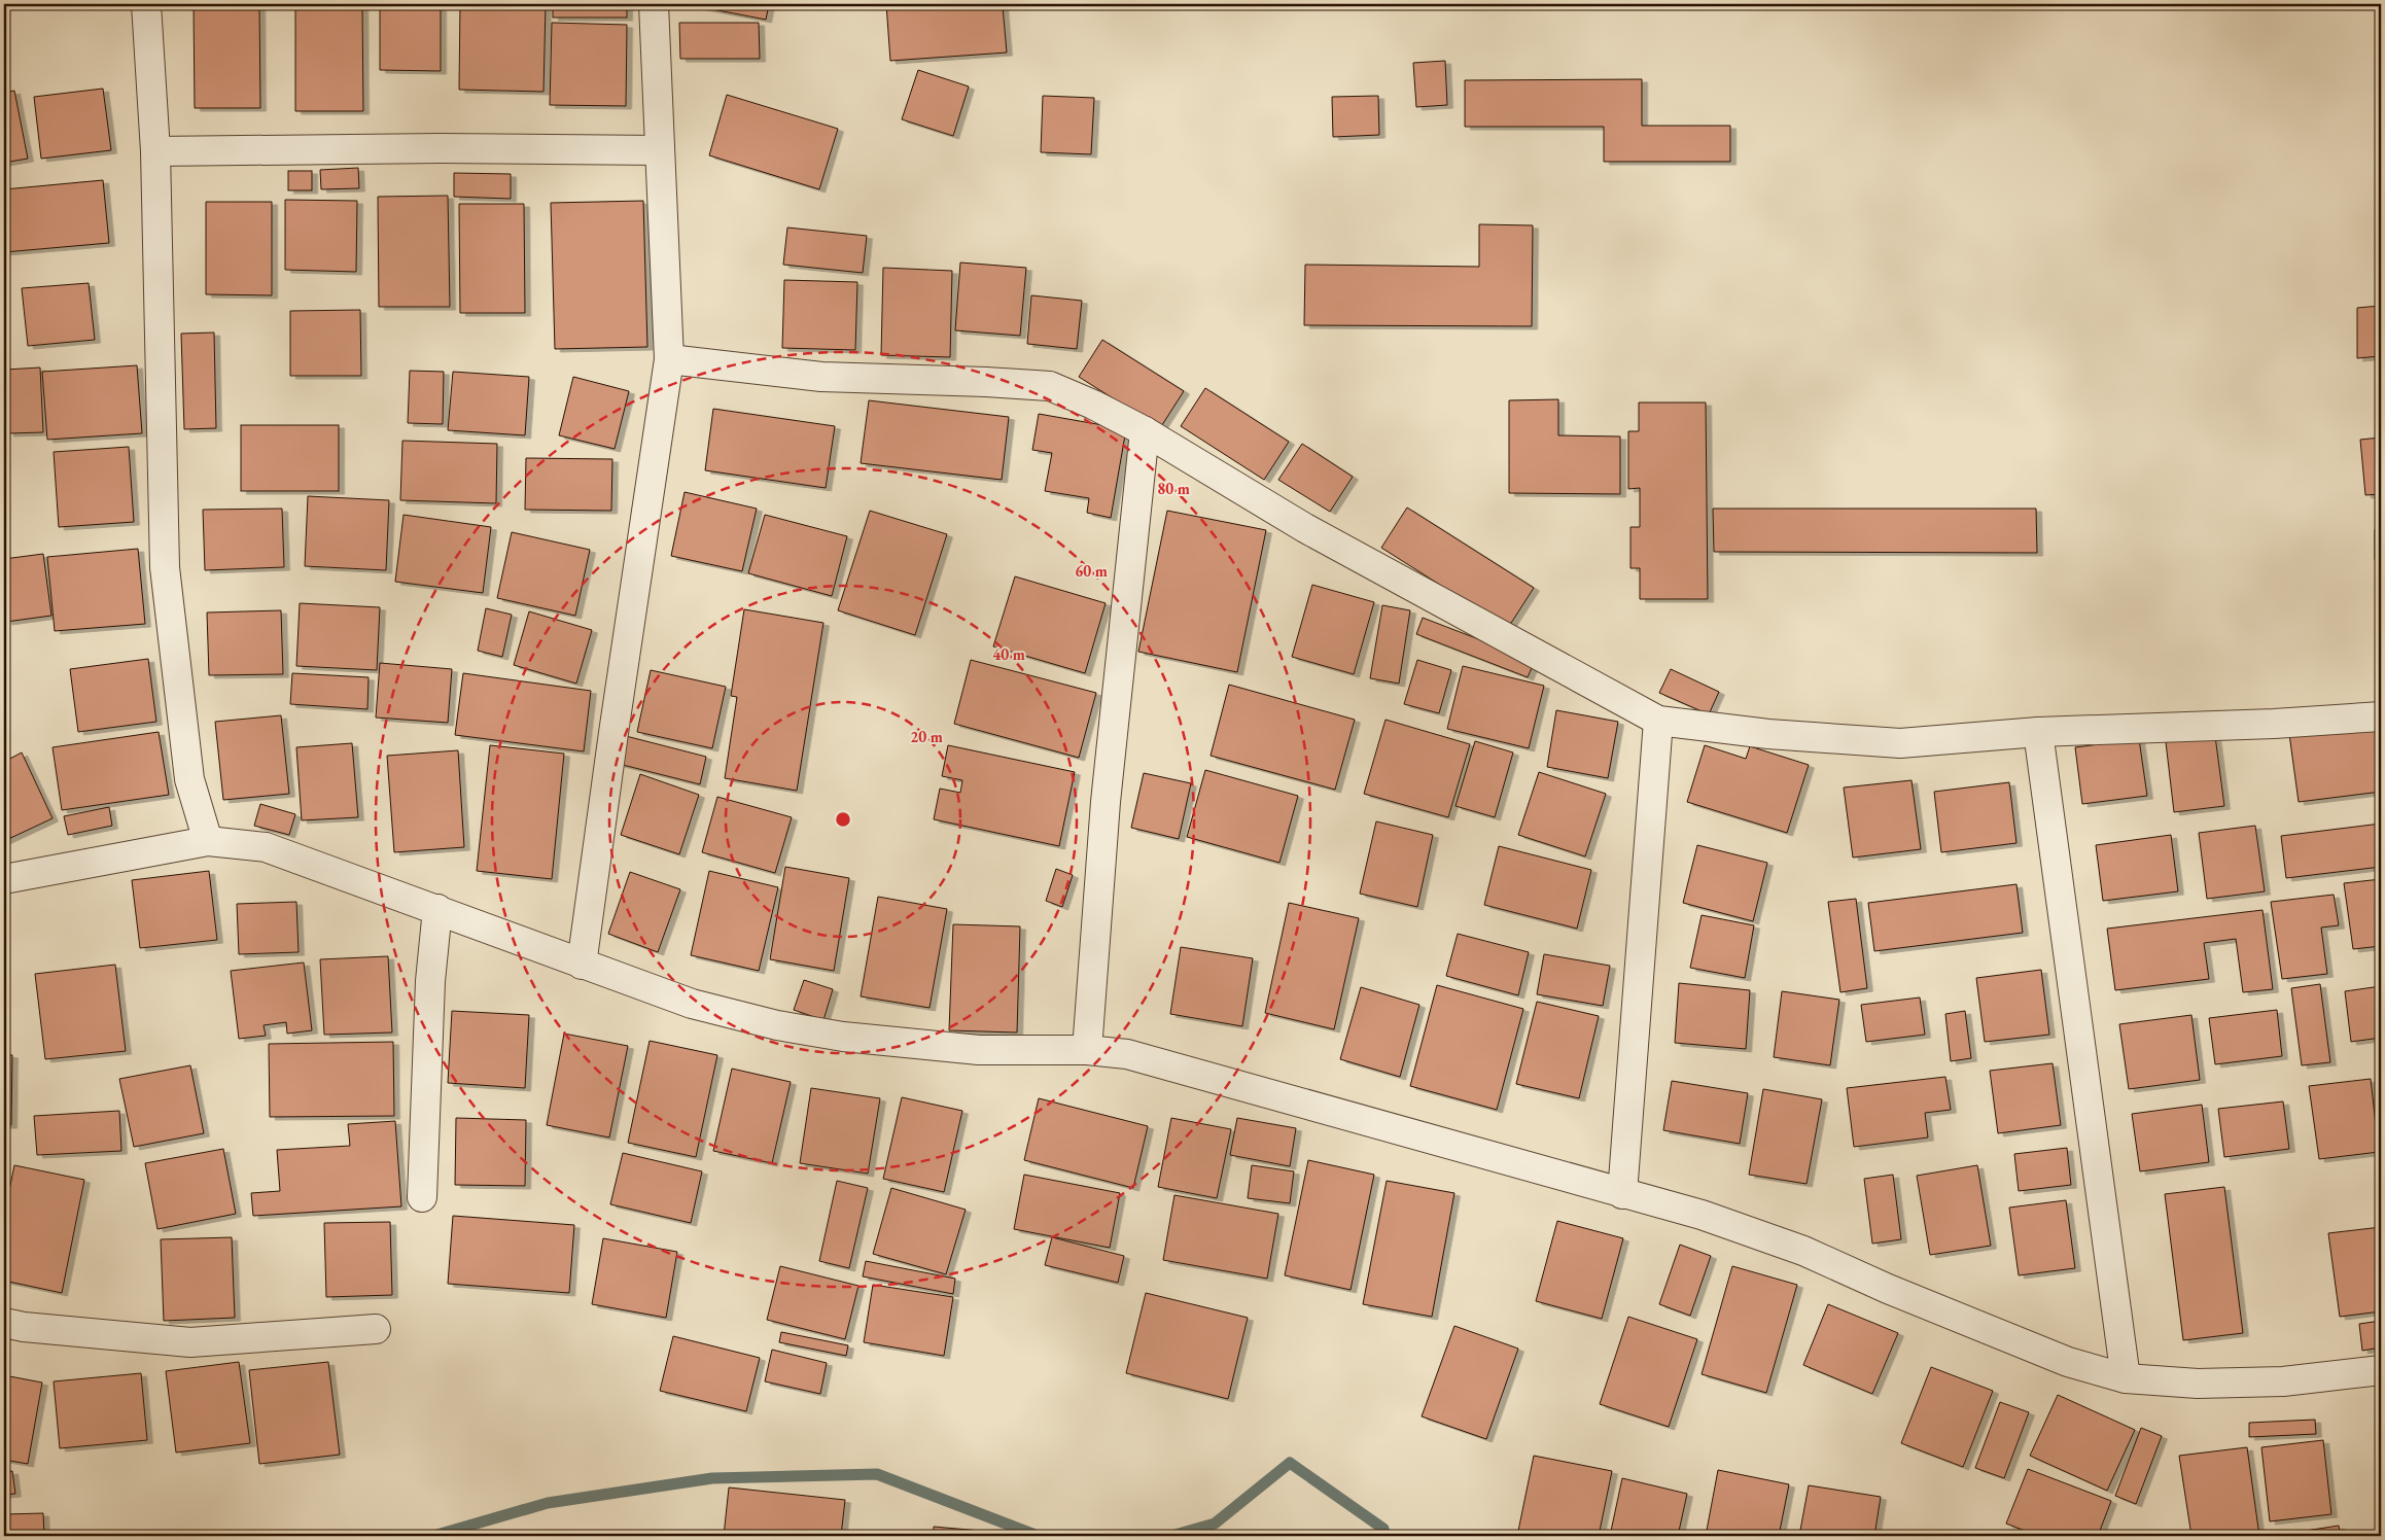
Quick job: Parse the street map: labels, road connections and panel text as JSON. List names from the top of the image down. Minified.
{"rings":["80 m","60 m","40 m","20 m"]}
